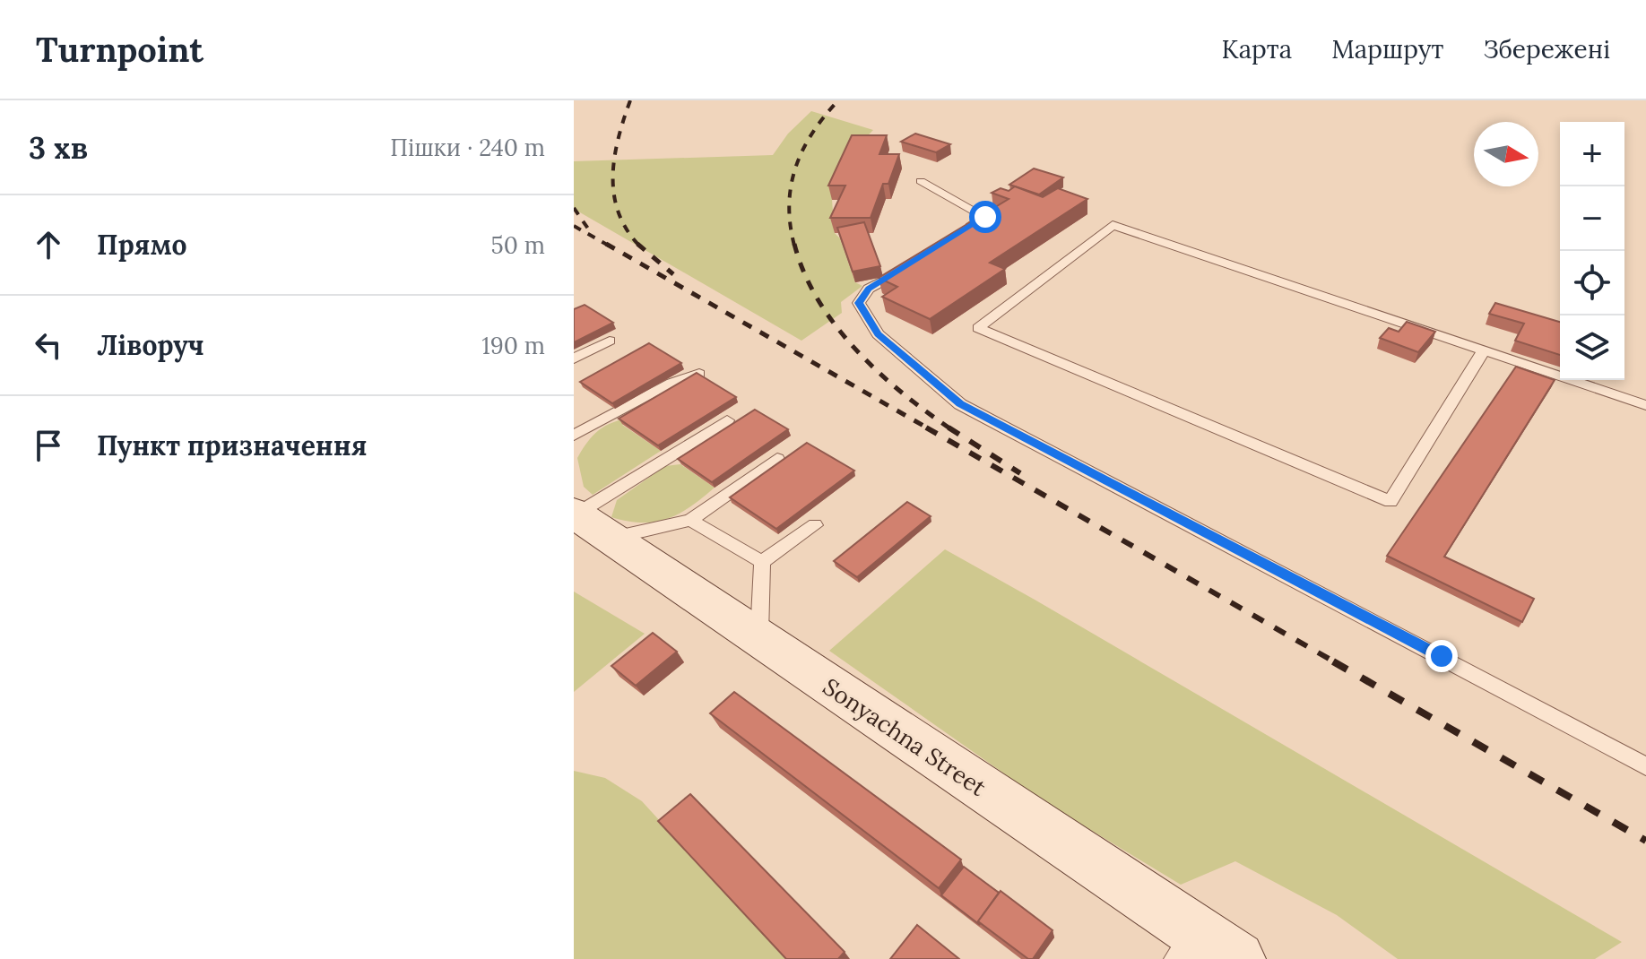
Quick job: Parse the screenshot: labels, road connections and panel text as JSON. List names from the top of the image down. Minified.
{"streets":{"street":["Sonyachna Street"]},"north":"right","page":{"header":"Turnpoint","nav":["Карта","Маршрут","Збережені"],"heading":["3 хв","Пішки · 240 m"],"map_buttons":["+","−"],"list":[["Прямо","50 m"],["Ліворуч","190 m"],"Пункт призначення"]}}
